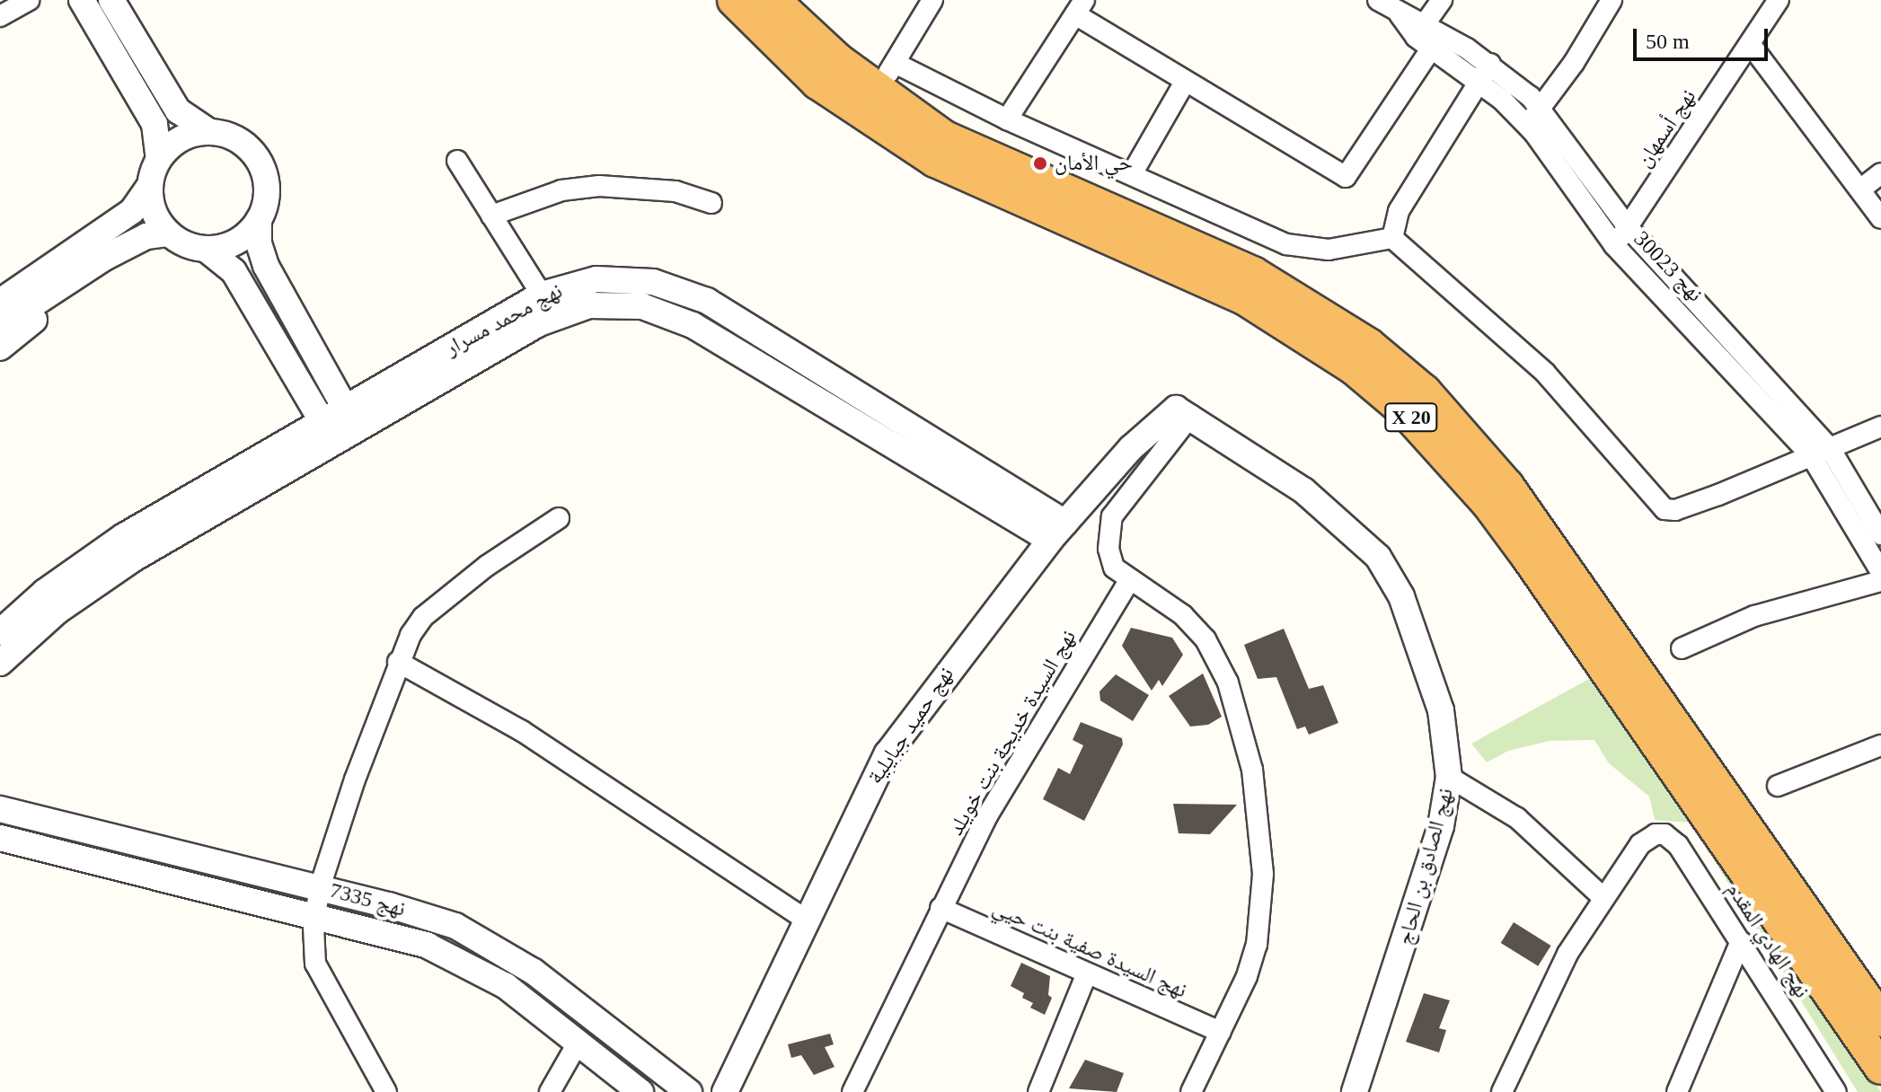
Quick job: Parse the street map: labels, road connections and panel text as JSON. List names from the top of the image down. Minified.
{"streets":{"highway":["X 20"],"street":["نهج أسمهان","نهج 30023","نهج محمد مسرار","نهج حميد جبايلية","نهج السيدة خديجة بنت خويلد","نهج الصادق بن الحاج","نهج 7335","نهج الهادي المقدم","نهج السيدة صفية بنت حيي"]},"crossings":[["نهج أسمهان","نهج 30023"],["نهج محمد مسرار","نهج حميد جبايلية"],["نهج حميد جبايلية","نهج الصادق بن الحاج"],["نهج السيدة خديجة بنت خويلد","نهج السيدة صفية بنت حيي"]],"places":["حي الأمان"],"scale_bar":"50 m"}
